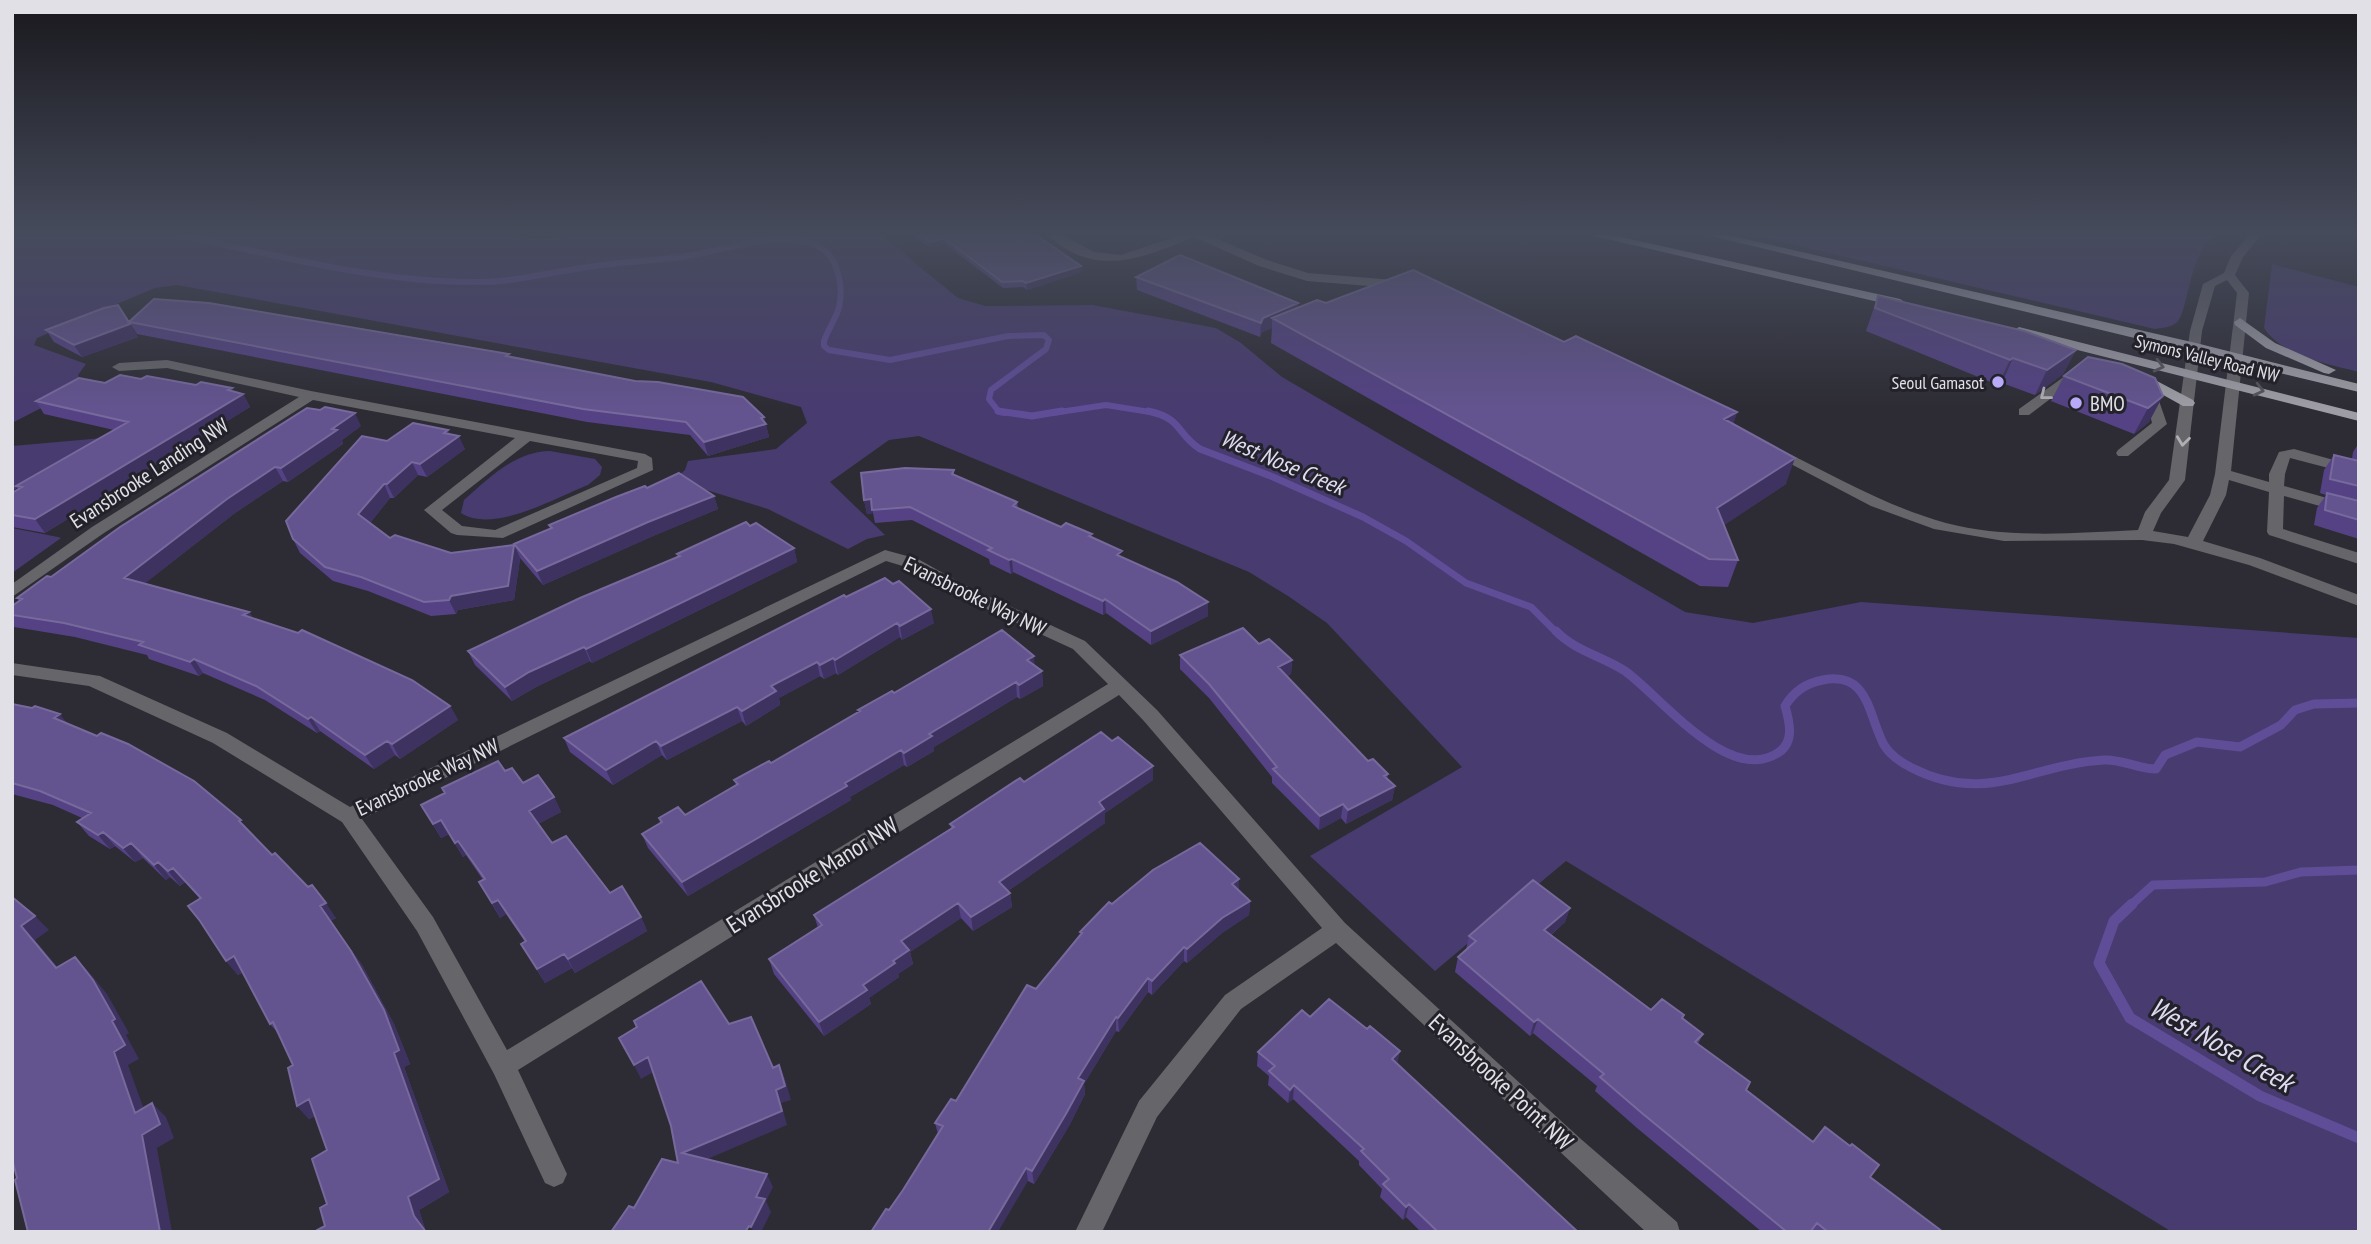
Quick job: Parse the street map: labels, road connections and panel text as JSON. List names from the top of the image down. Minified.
{"streets":{"main road":["Symons Valley Road NW"],"street":["Evansbrooke Landing NW","Evansbrooke Way NW","Evansbrooke Manor NW","Evansbrooke Point NW"]},"crossings":[["Evansbrooke Way NW","Evansbrooke Manor NW"],["Evansbrooke Way NW","Evansbrooke Point NW"]],"water":["West Nose Creek"],"places":["Seoul Gamasot","BMO"]}
